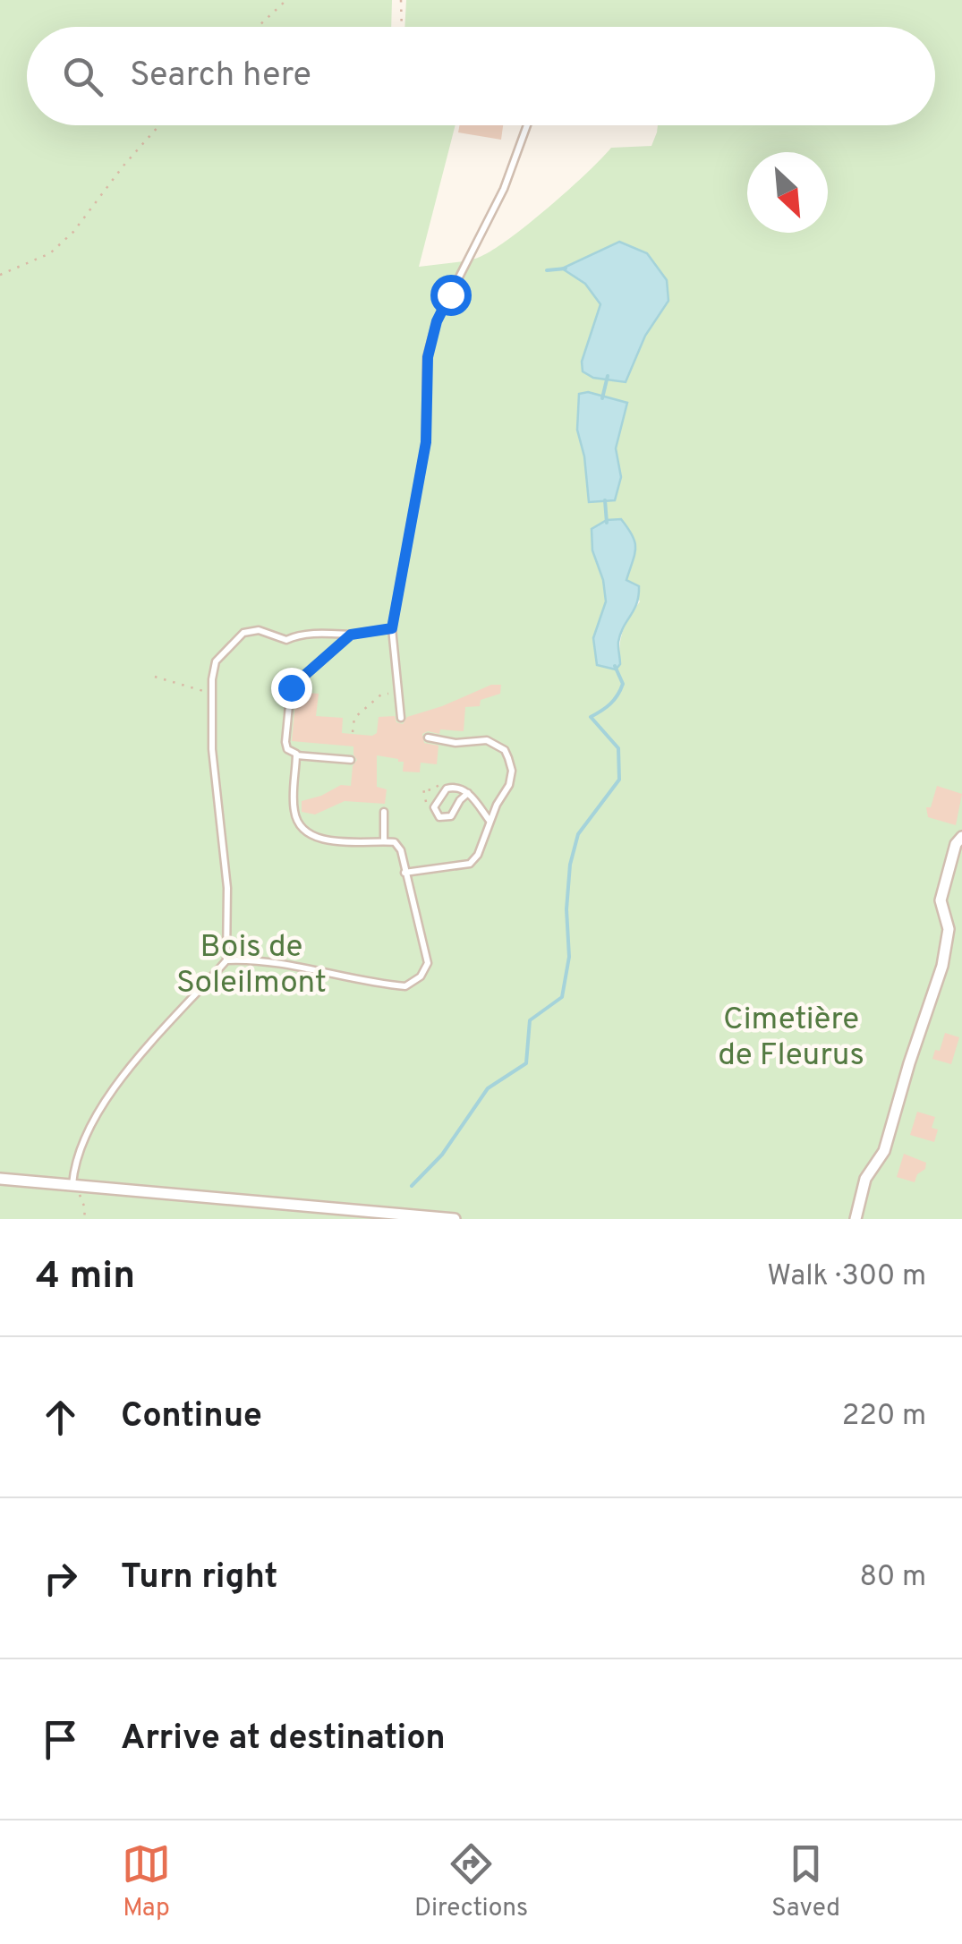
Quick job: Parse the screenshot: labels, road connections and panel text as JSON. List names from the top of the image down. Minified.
{"parks":["Bois de Soleilmont","Cimetière de Fleurus"],"north":"bottom right","page":{"search":"Search here","heading":["4 min","Walk · 300 m"],"list":[["Continue","220 m"],["Turn right","80 m"],"Arrive at destination"],"nav":["Map","Directions","Saved"]}}
